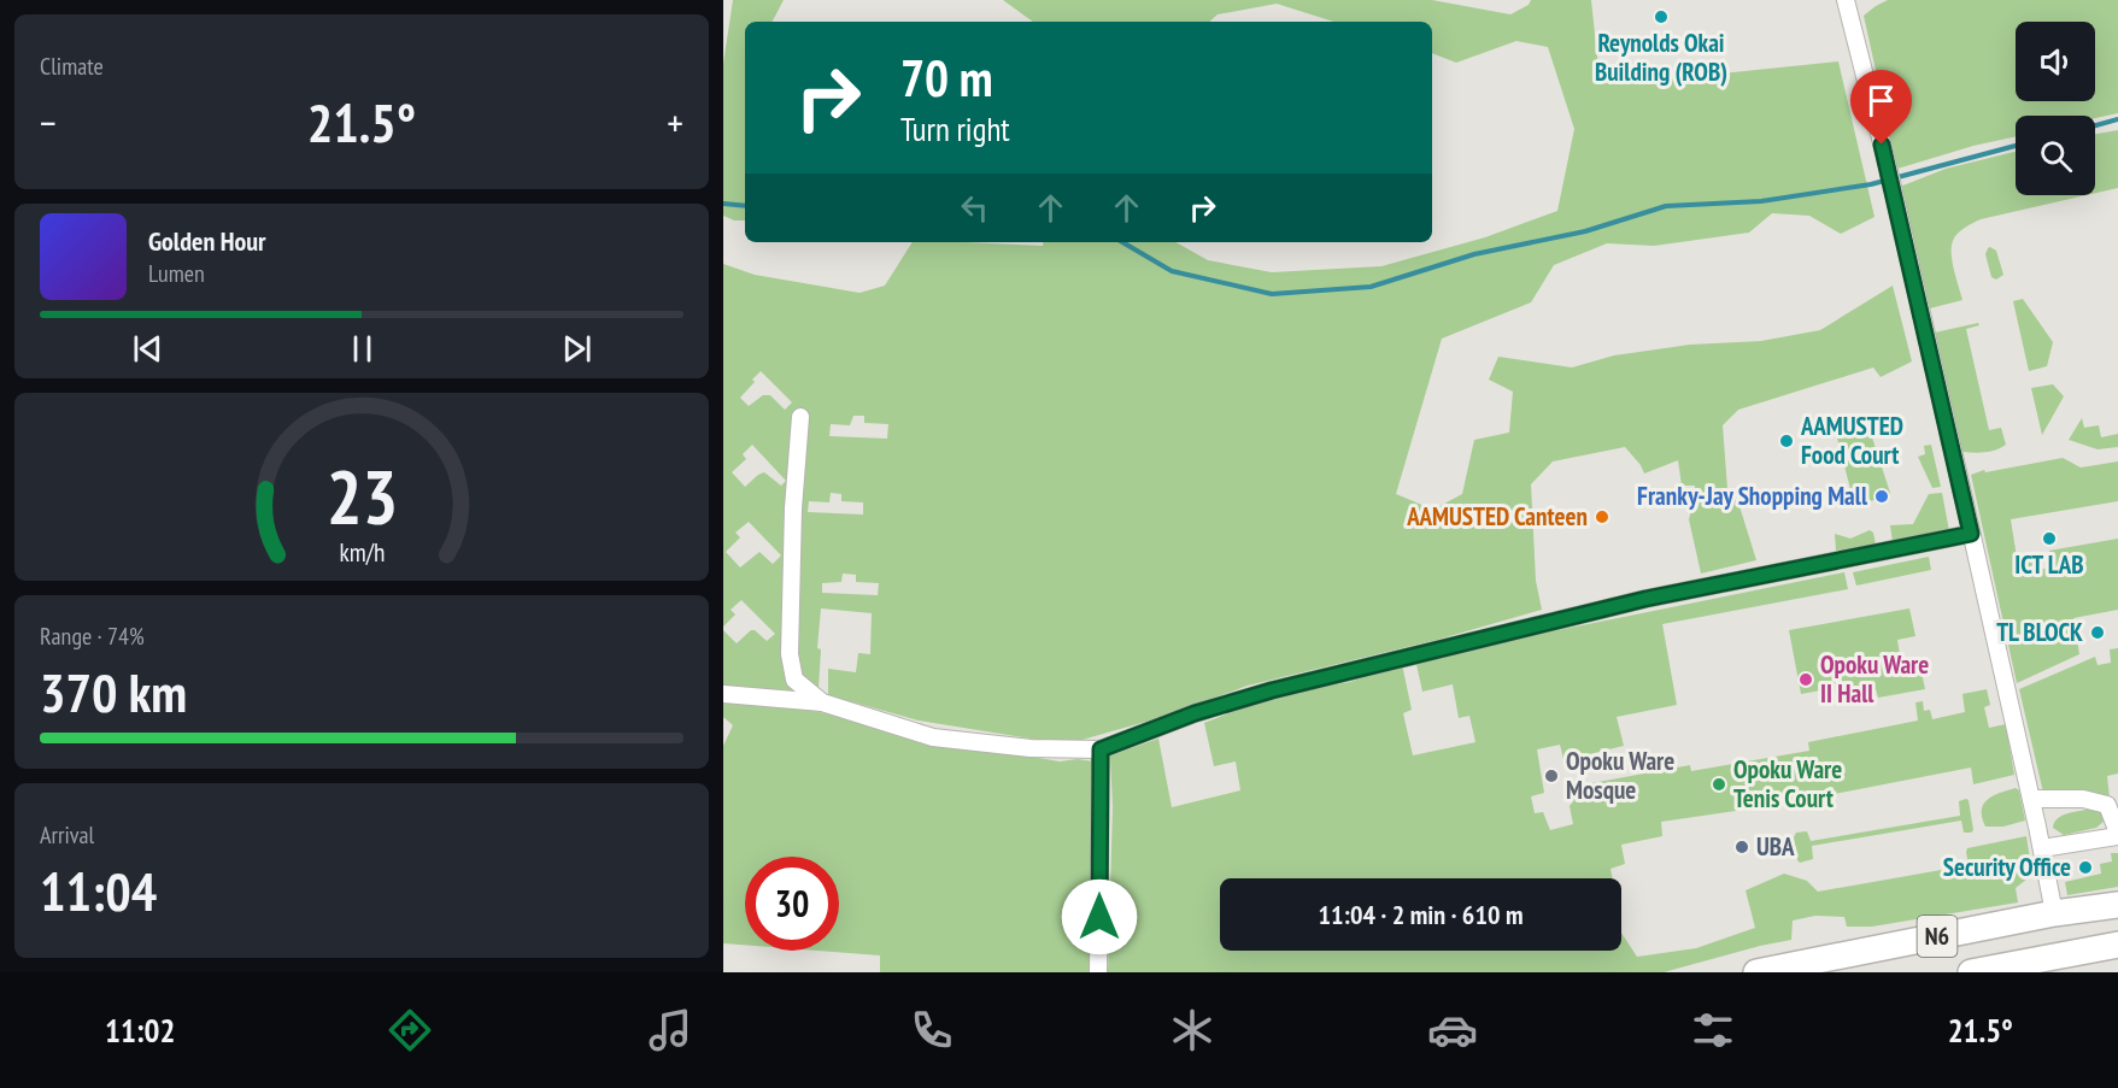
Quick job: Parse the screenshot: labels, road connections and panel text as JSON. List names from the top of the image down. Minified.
{"streets":{"main road":["N6"]},"places":["Reynolds Okai Building (ROB)","AAMUSTED Food Court","Franky-Jay Shopping Mall","AAMUSTED Canteen","ICT LAB","TL BLOCK","Opoku Ware II Hall","Opoku Ware Mosque","Opoku Ware Tenis Court","UBA","Security Office"],"page":{"tile":["Climate",["Range · 74%","370 km"],["Arrival","11:04"]],"turn":["70 m","Turn right"],"heat":["−","21.5°","+"],"song":["Golden Hour","Lumen"],"limit":"30","trip":"11:04 · 2 min · 610 m","tabs":["11:02","21.5°"],"gauge":["23","km/h"]}}
